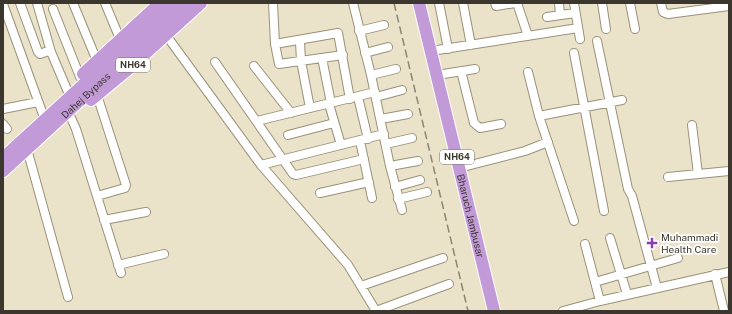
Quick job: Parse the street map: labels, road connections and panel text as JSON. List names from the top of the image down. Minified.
{"streets":{"highway":["NH64","Dahej Bypass","Bharuch Jambusar"]},"crossings":[["NH64","Dahej Bypass"]],"places":{"health":["Muhammadi Health Care"]}}
